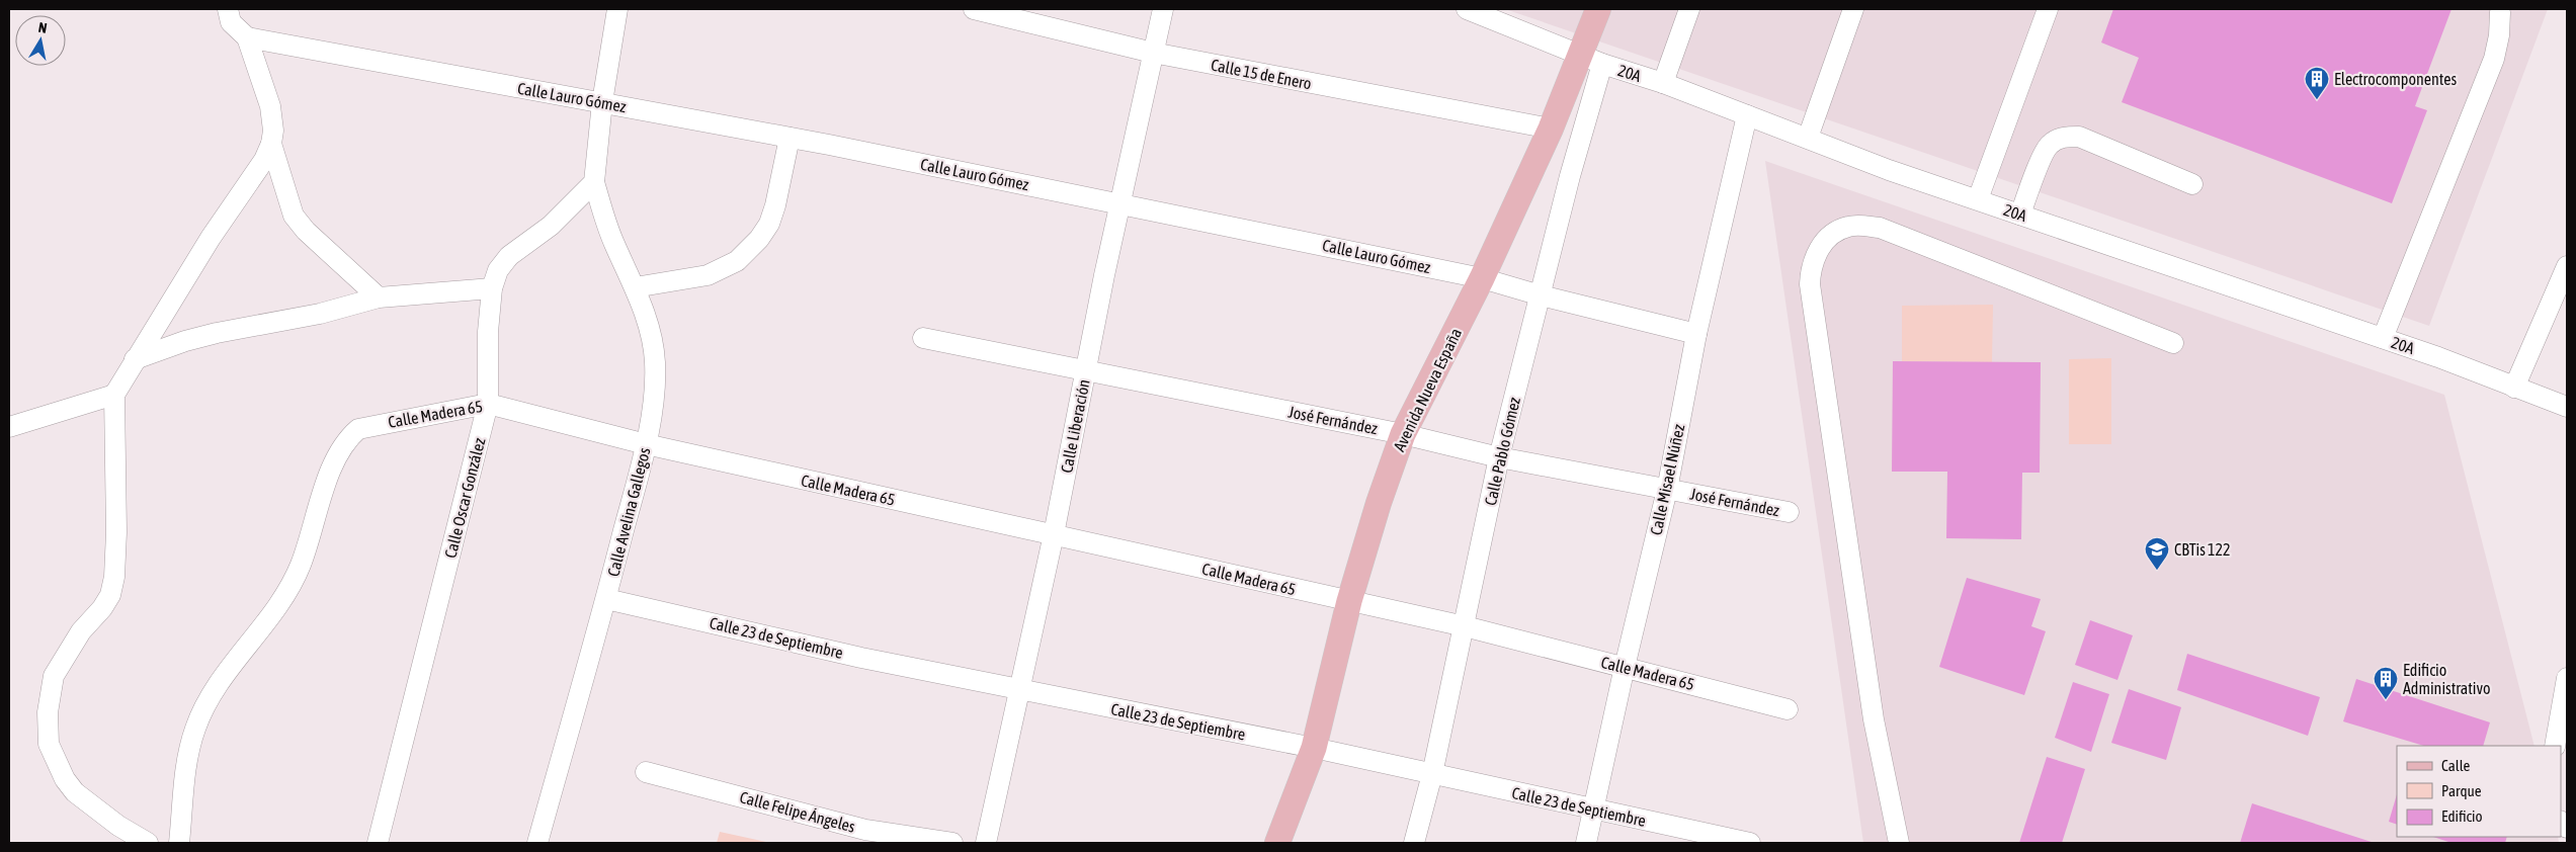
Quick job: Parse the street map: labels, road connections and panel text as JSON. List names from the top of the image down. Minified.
{"streets":{"main road":["Avenida Nueva España"],"street":["20A","Calle 15 de Enero","Calle Lauro Gómez","Calle Madera 65","José Fernández","Calle Liberación","Calle Pablo Gómez","Calle Misael Núñez","Calle Oscar González","Calle Avelina Gallegos","Calle 23 de Septiembre","Calle Felipe Ángeles"]},"crossings":[["20A","Avenida Nueva España"],["20A","Calle Pablo Gómez"],["20A","Calle Misael Núñez"],["Calle 15 de Enero","Avenida Nueva España"],["Calle 15 de Enero","Calle Liberación"],["Calle Lauro Gómez","Avenida Nueva España"],["Calle Lauro Gómez","Calle Liberación"],["Calle Lauro Gómez","Calle Pablo Gómez"],["Calle Lauro Gómez","Calle Misael Núñez"],["Avenida Nueva España","Calle Madera 65"],["Avenida Nueva España","José Fernández"],["Avenida Nueva España","Calle Pablo Gómez"],["Avenida Nueva España","Calle 23 de Septiembre"],["Calle Madera 65","Calle Liberación"],["Calle Madera 65","Calle Pablo Gómez"],["Calle Madera 65","Calle Misael Núñez"],["Calle Madera 65","Calle Oscar González"],["Calle Madera 65","Calle Avelina Gallegos"],["José Fernández","Calle Liberación"],["José Fernández","Calle Pablo Gómez"],["José Fernández","Calle Misael Núñez"],["Calle Liberación","Calle 23 de Septiembre"],["Calle Pablo Gómez","Calle 23 de Septiembre"],["Calle Misael Núñez","Calle 23 de Septiembre"],["Calle Oscar González","Calle Avelina Gallegos"],["Calle Avelina Gallegos","Calle 23 de Septiembre"]],"places":{"building":["Electrocomponentes","Edificio Administrativo"],"school or university":["CBTis 122"]},"legend":["Calle","Parque","Edificio"],"north":"top"}
